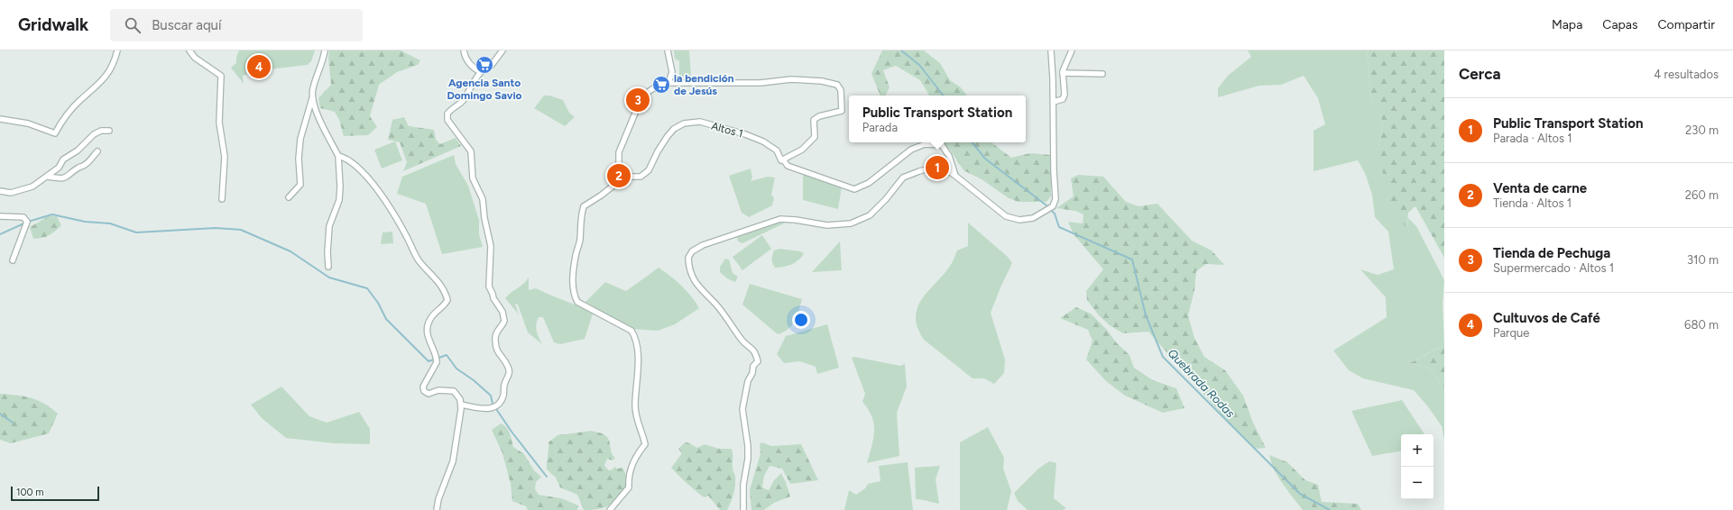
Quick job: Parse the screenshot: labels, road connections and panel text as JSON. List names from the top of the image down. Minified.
{"streets":{"street":["Altos 1"]},"water":["Quebrada Rodas"],"places":{"supermarket":["Agencia Santo Domingo Savio","la bendición de Jesús"]},"scale_bar":"100 m","page":{"header":"Gridwalk","search":"Buscar aquí","nav":["Mapa","Capas","Compartir"],"heading":["Cerca","4 resultados"],"pins":["4","3","1","2"],"popup":["Public Transport Station","Parada"],"list":[{"mark":"1","name":"Public Transport Station","note":"Parada · Altos 1","value":"230 m"},{"mark":"2","name":"Venta de carne","note":"Tienda · Altos 1","value":"260 m"},{"mark":"3","name":"Tienda de Pechuga","note":"Supermercado · Altos 1","value":"310 m"},{"mark":"4","name":"Cultuvos de Café","note":"Parque","value":"680 m"}],"map_buttons":["+","−"],"scale":"100 m"}}
